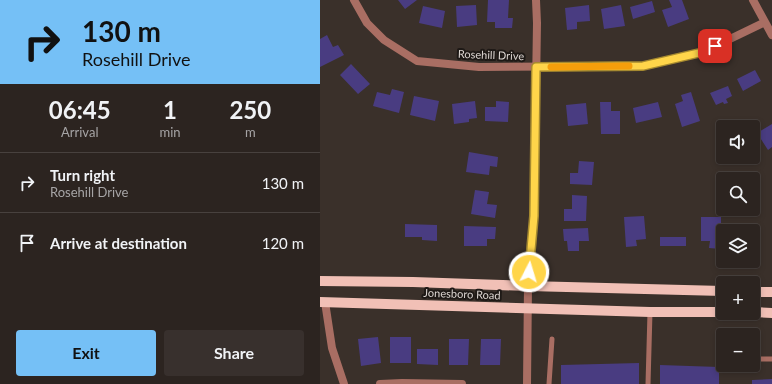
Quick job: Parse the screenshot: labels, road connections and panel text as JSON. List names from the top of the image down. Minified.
{"streets":{"main road":["Jonesboro Road"],"street":["Rosehill Drive"]},"page":{"turn":["130 m","Rosehill Drive"],"eta":["06:45","Arrival","1","min","250","m"],"map_buttons":["+","−"],"list":[{"name":"Turn right","note":"Rosehill Drive","value":"130 m"},{"name":"Arrive at destination","value":"120 m"}],"buttons":["Exit","Share"]}}
